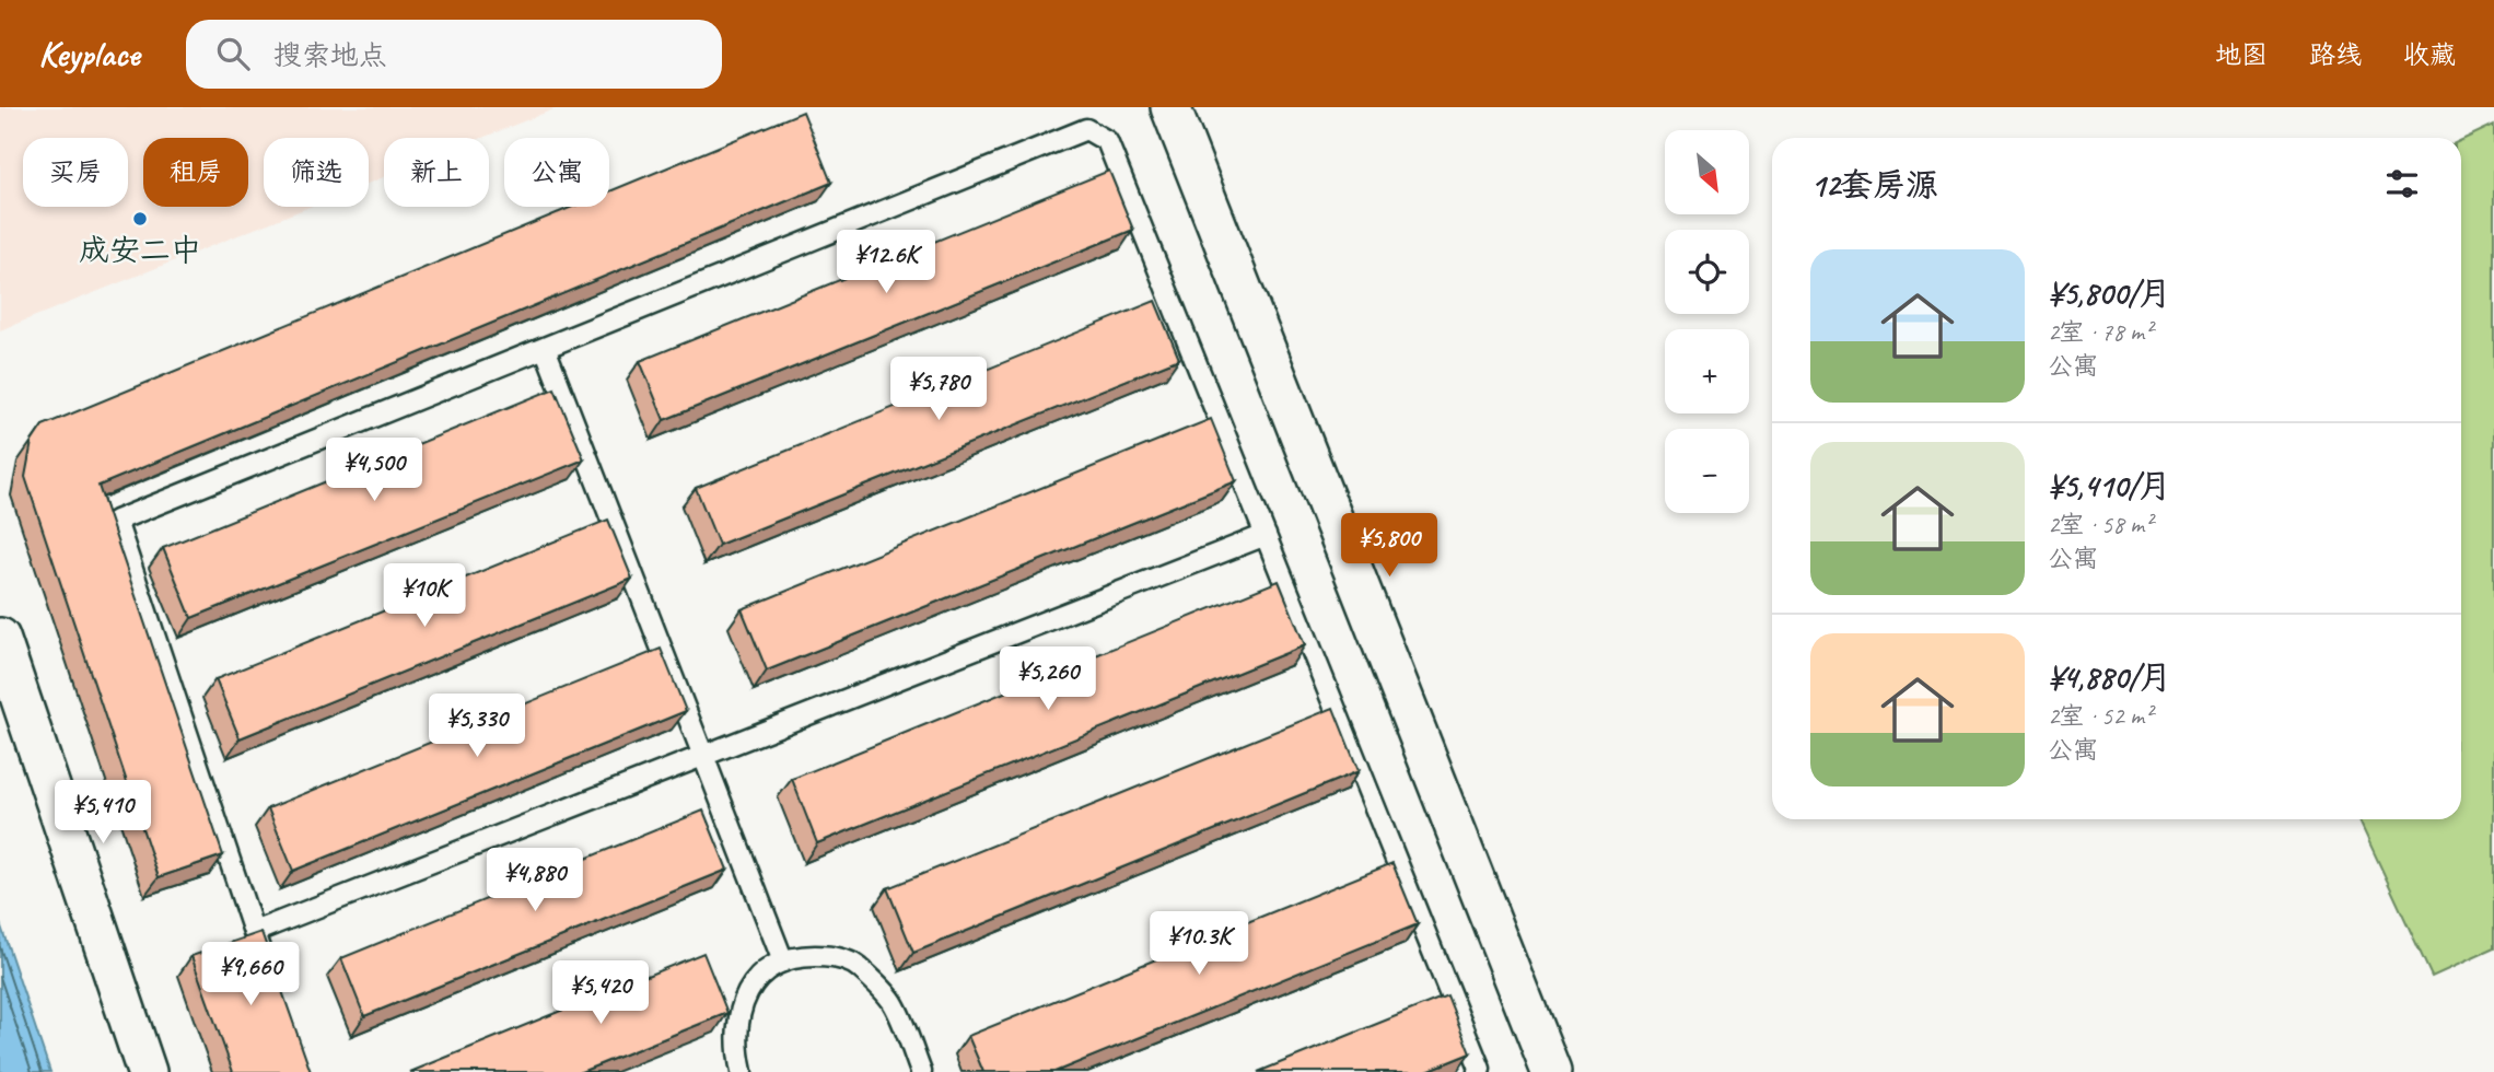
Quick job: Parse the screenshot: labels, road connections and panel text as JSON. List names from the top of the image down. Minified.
{"places":["成安二中"],"north":"bottom right","page":{"header":"Keyplace","search":"搜索地点","nav":["地图","路线","收藏"],"map_buttons":["+","−"],"chip":["买房","租房","筛选","新上","公寓"],"heading":"12套房源","price":["¥12.6K","¥5,780","¥4,500","¥5,800","¥10K","¥5,260","¥5,330","¥5,410","¥4,880","¥10.3K","¥9,660","¥5,420"],"list":[{"name":"¥5,800/月","note":"2室 · 78 m² · 公寓"},{"name":"¥5,410/月","note":"2室 · 58 m² · 公寓"},{"name":"¥4,880/月","note":"2室 · 52 m² · 公寓"}]}}
